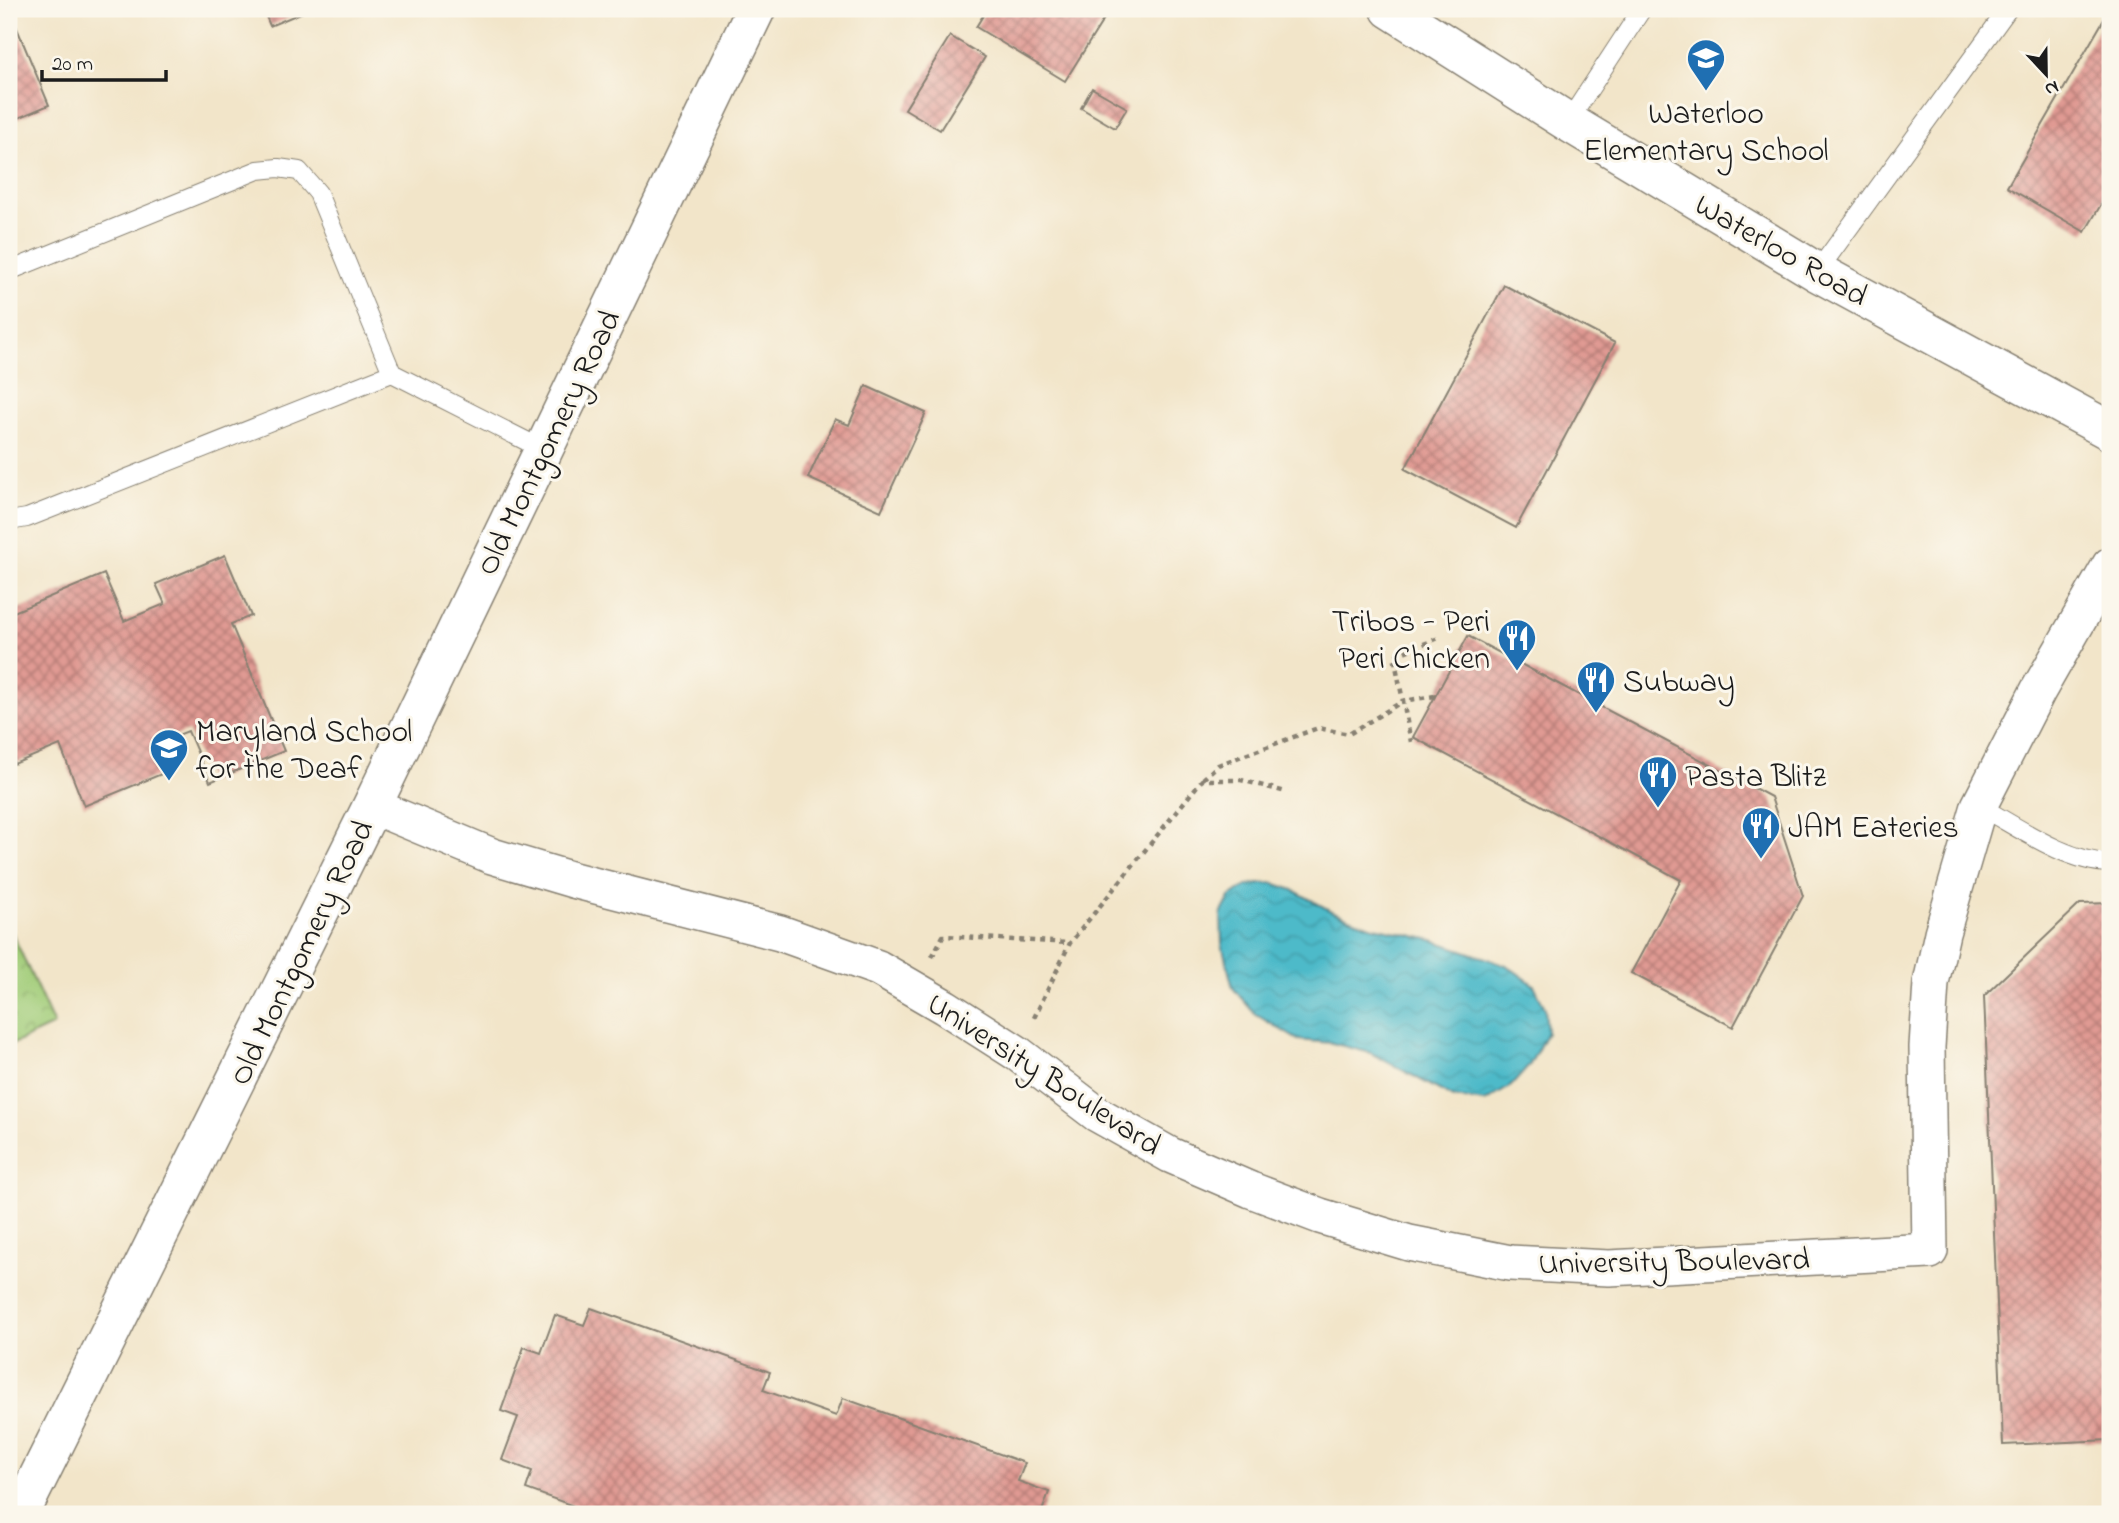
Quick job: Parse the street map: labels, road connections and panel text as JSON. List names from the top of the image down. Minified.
{"streets":{"street":["Waterloo Road","Old Montgomery Road","University Boulevard"]},"crossings":[["Old Montgomery Road","University Boulevard"]],"places":{"school or university":["Waterloo Elementary School","Maryland School for the Deaf"],"restaurant":["Tribos - Peri Peri Chicken","Subway","Pasta Blitz","JAM Eateries"]},"scale_bar":"20 m","north":"bottom"}
